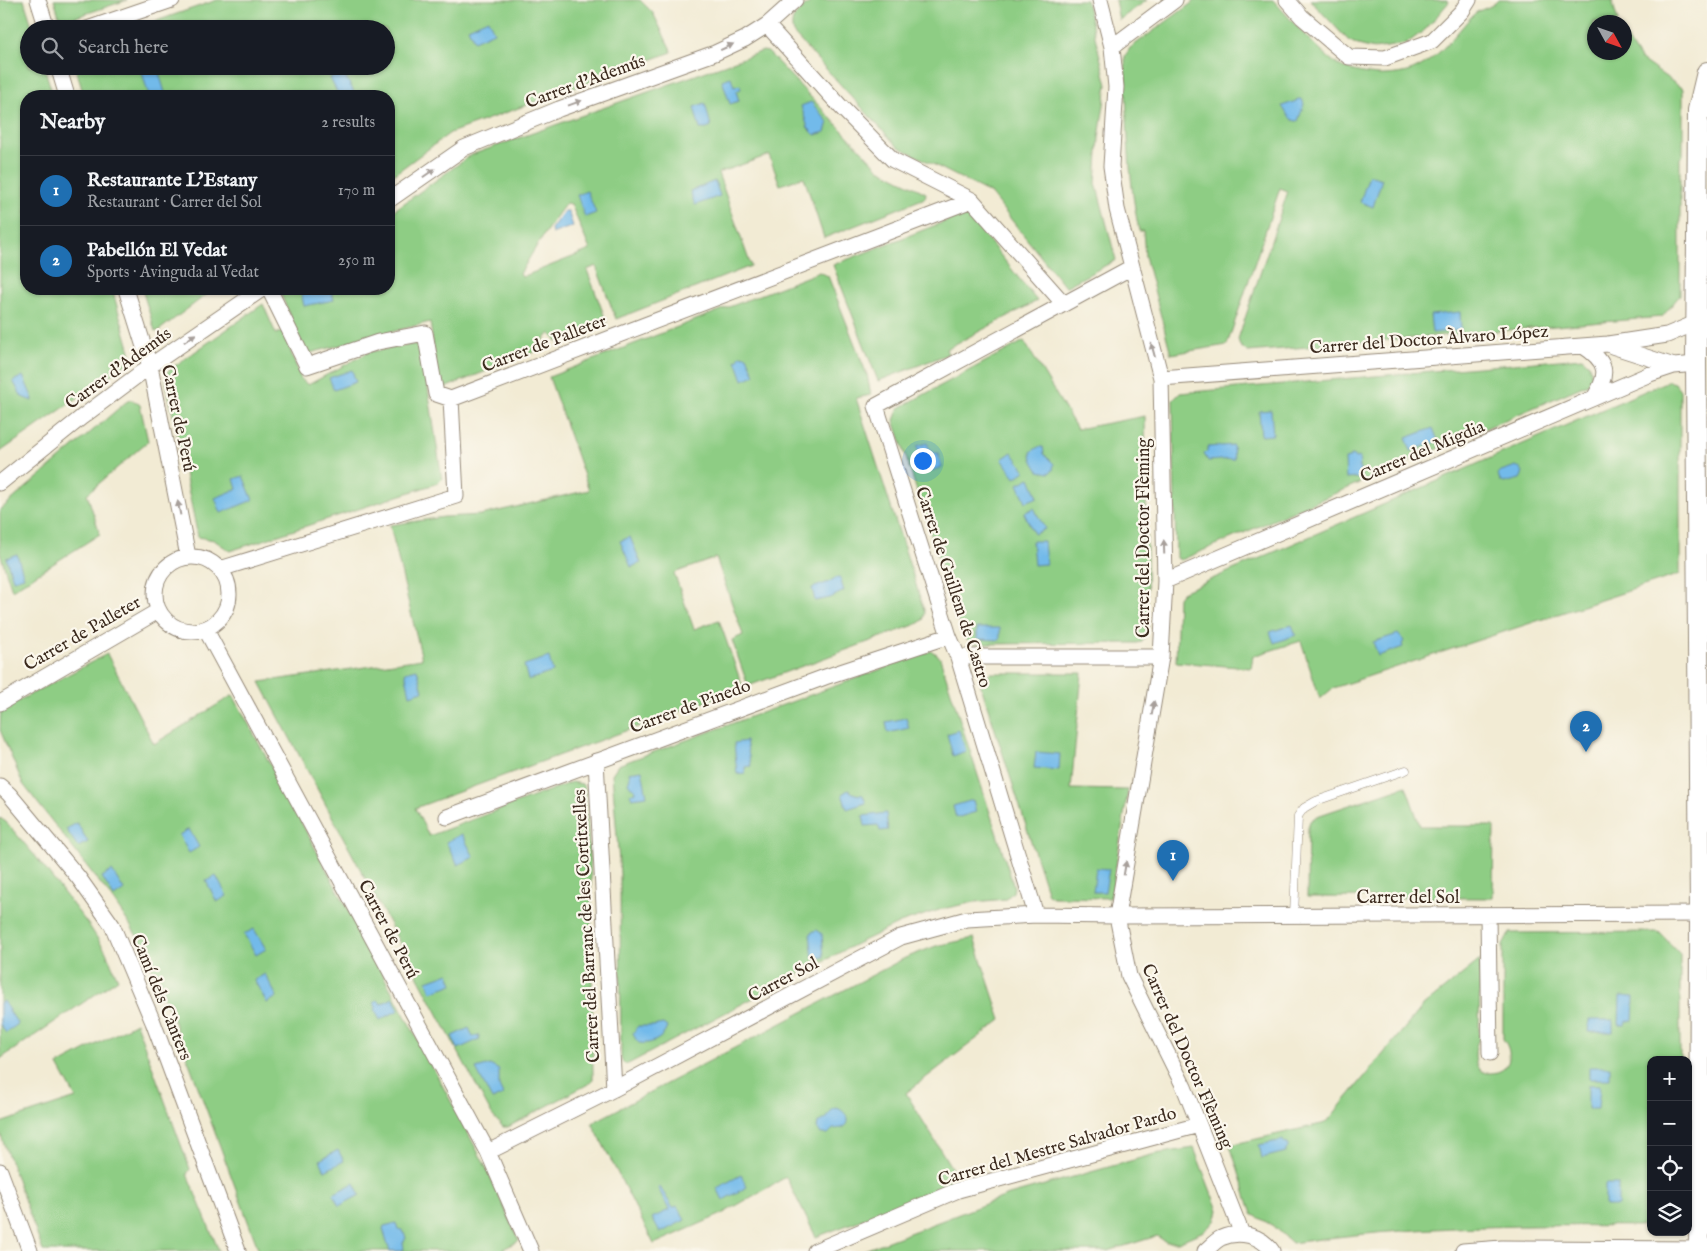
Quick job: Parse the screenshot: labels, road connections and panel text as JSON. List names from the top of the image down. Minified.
{"streets":{"street":["Carrer d'Ademús","Carrer del Doctor Àlvaro López","Carrer de Palleter","Carrer de Perú","Carrer del Migdia","Carrer del Doctor Flèming","Carrer de Guillem de Castro","Carrer de Pinedo","Carrer del Sol","Carrer del Barranc de les Cortitxelles","Carrer Sol","Camí dels Cànters","Carrer del Mestre Salvador Pardo"]},"crossings":[["Carrer d'Ademús","Carrer de Perú"],["Carrer del Doctor Àlvaro López","Carrer del Doctor Flèming"],["Carrer de Palleter","Carrer de Perú"],["Carrer de Perú","Carrer Sol"],["Carrer del Migdia","Carrer del Doctor Flèming"],["Carrer del Doctor Flèming","Carrer de Guillem de Castro"],["Carrer del Doctor Flèming","Carrer del Sol"],["Carrer del Doctor Flèming","Carrer Sol"],["Carrer del Doctor Flèming","Carrer del Mestre Salvador Pardo"],["Carrer de Guillem de Castro","Carrer de Pinedo"],["Carrer de Guillem de Castro","Carrer Sol"],["Carrer de Pinedo","Carrer del Barranc de les Cortitxelles"],["Carrer del Sol","Carrer Sol"],["Carrer del Barranc de les Cortitxelles","Carrer Sol"]],"one_way":["Carrer d'Ademús","Carrer del Doctor Flèming"],"north":"bottom right","page":{"search":"Search here","heading":["Nearby","2 results"],"list":[{"mark":"1","name":"Restaurante L'Estany","note":"Restaurant · Carrer del Sol","value":"170 m"},{"mark":"2","name":"Pabellón El Vedat","note":"Sports · Avinguda al Vedat","value":"250 m"}],"pins":["2","1"],"map_buttons":["+","−"]}}
